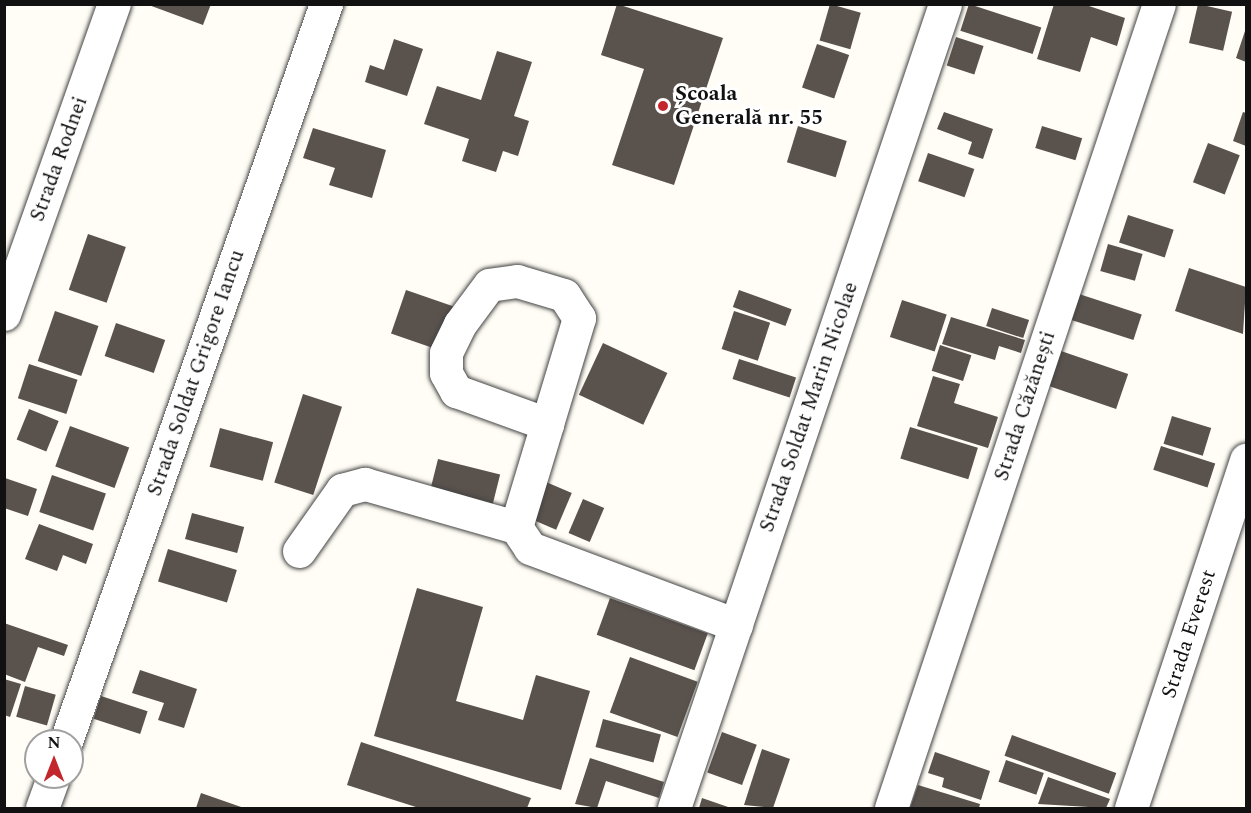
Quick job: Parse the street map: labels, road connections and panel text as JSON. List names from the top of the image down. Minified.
{"streets":{"street":["Strada Rodnei","Strada Soldat Grigore Iancu","Strada Căzănești","Strada Soldat Marin Nicolae","Strada Everest"]},"places":["Școala Generală nr. 55"],"north":"top"}
